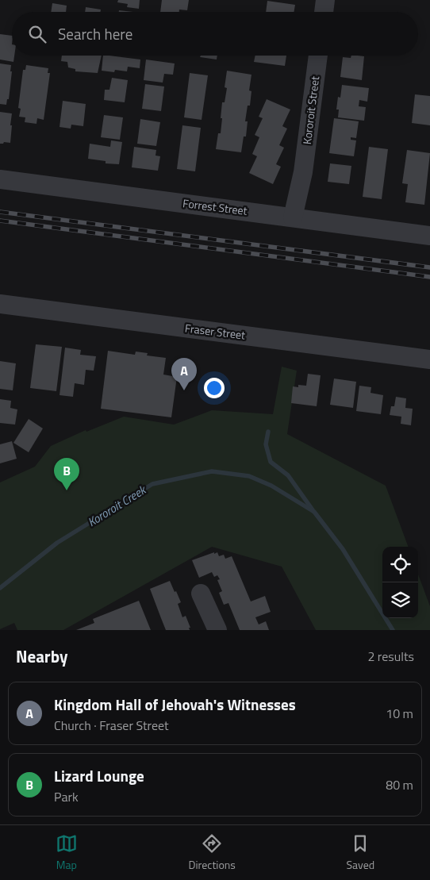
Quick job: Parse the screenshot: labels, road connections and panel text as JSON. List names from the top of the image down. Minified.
{"streets":{"street":["Kororoit Street","Forrest Street","Fraser Street"]},"crossings":[["Kororoit Street","Forrest Street"]],"water":["Kororoit Creek"],"page":{"search":"Search here","pins":["A","B"],"heading":["Nearby","2 results"],"list":[{"mark":"A","name":"Kingdom Hall of Jehovah's Witnesses","note":"Church · Fraser Street","value":"10 m"},{"mark":"B","name":"Lizard Lounge","note":"Park","value":"80 m"}],"nav":["Map","Directions","Saved"]}}
